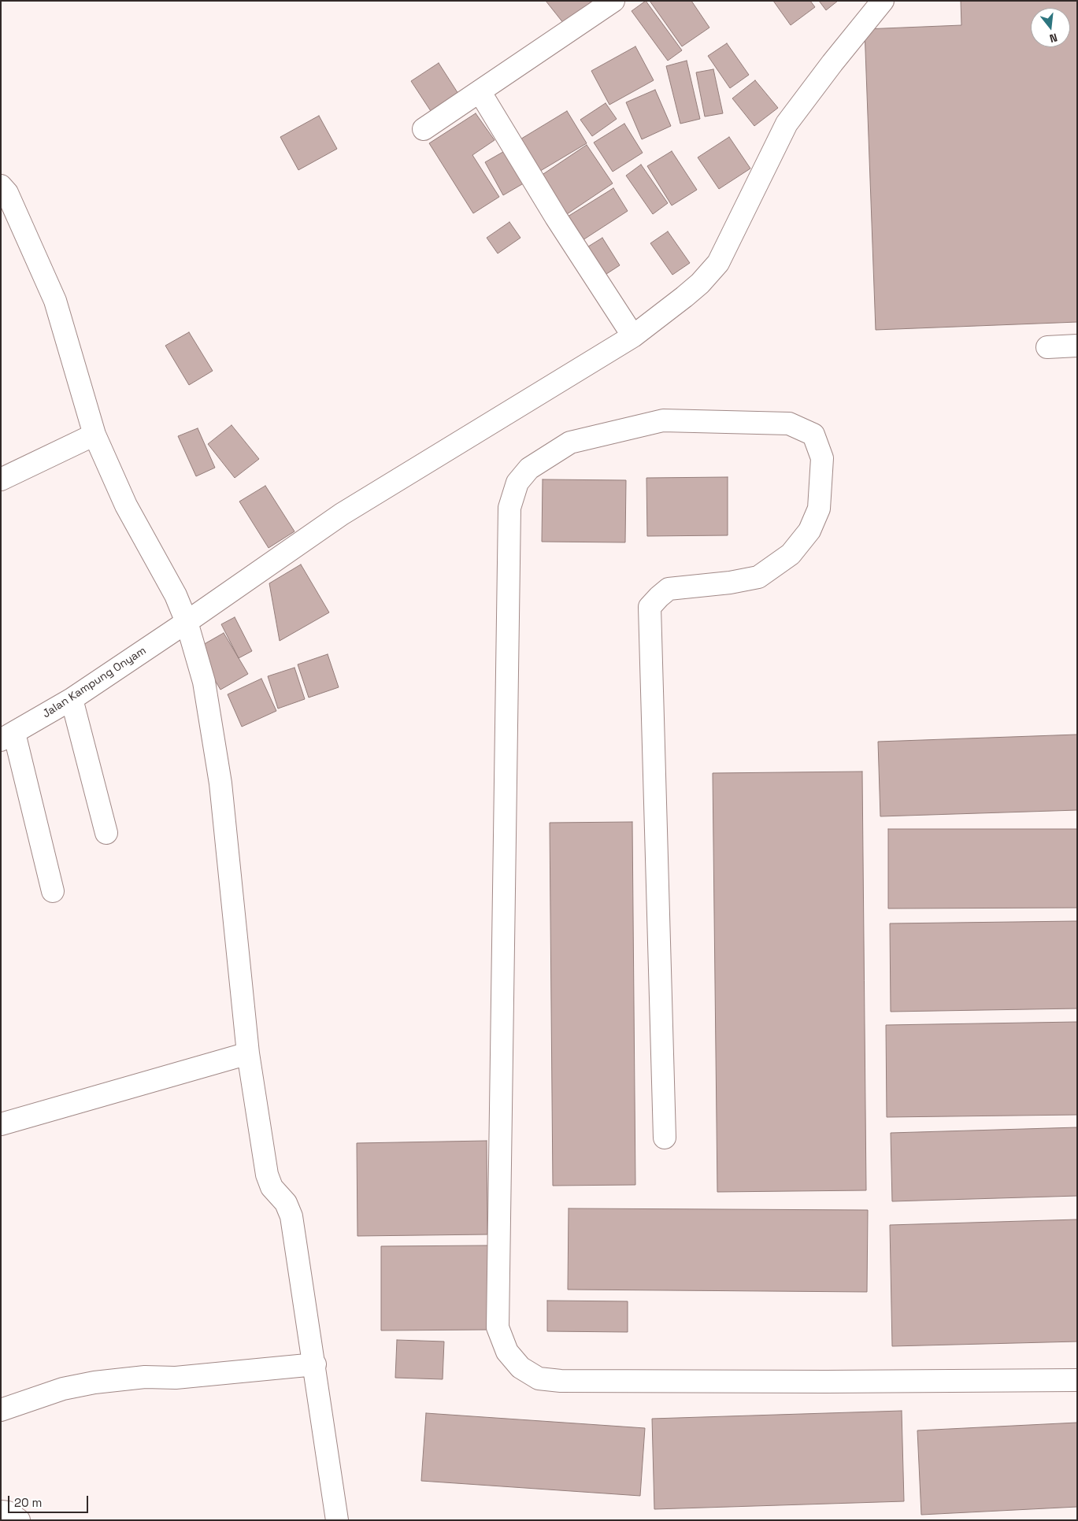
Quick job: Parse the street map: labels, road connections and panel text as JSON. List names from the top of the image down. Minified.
{"streets":{"street":["Jalan Kampung Onyam"]},"scale_bar":"20 m","north":"bottom"}
